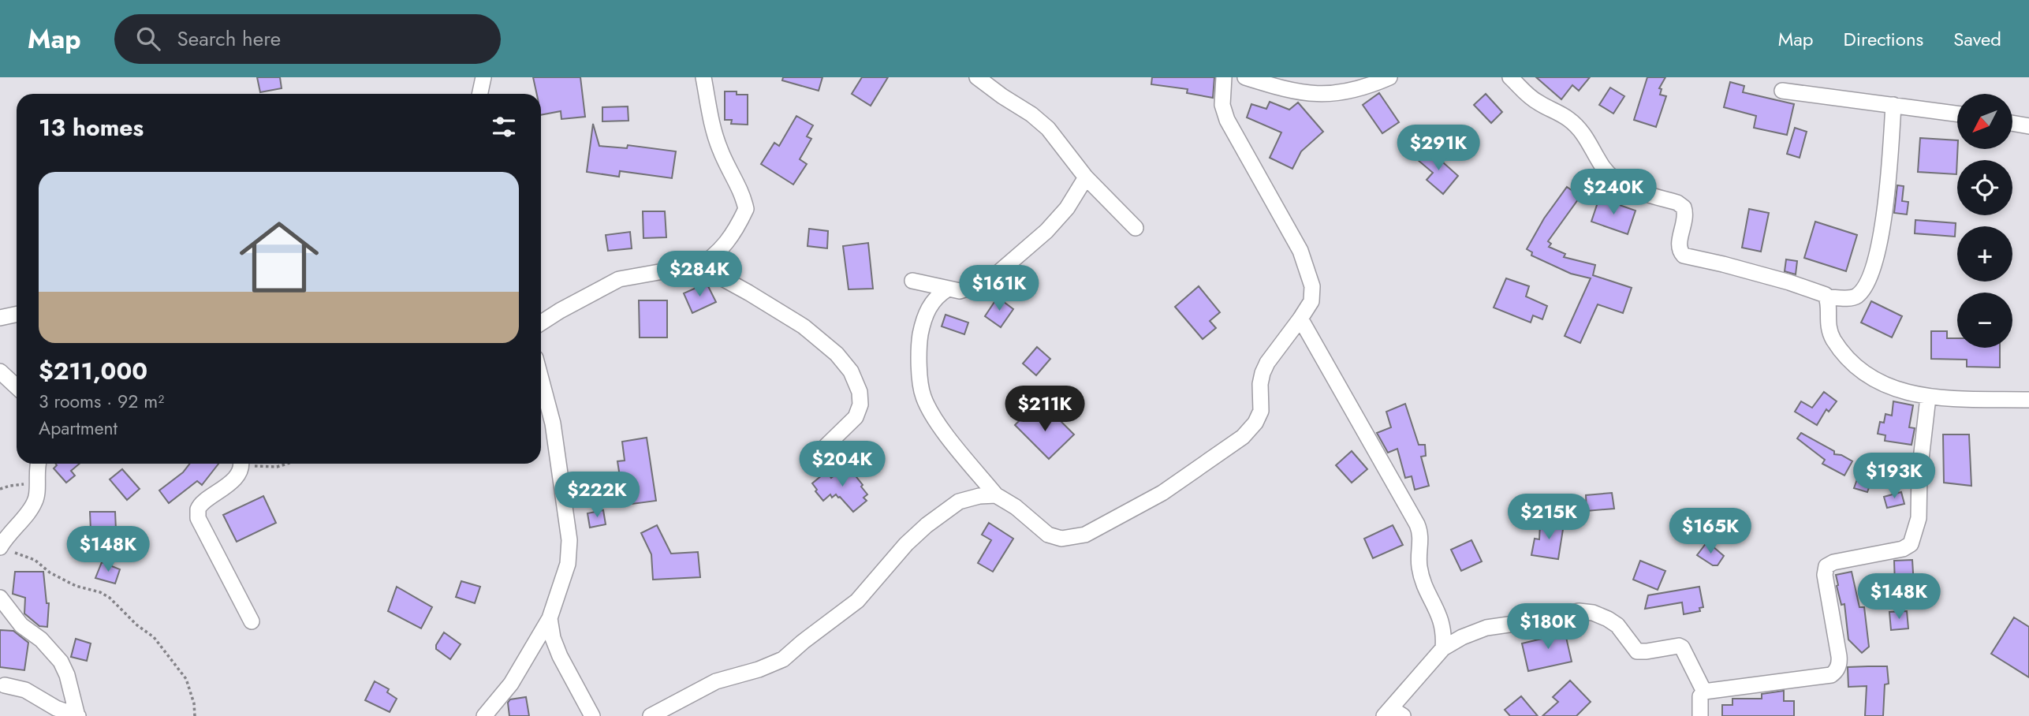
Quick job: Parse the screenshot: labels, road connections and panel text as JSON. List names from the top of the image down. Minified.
{"north":"bottom left","page":{"header":"Map","search":"Search here","nav":["Map","Directions","Saved"],"map_buttons":["+","−"],"heading":"13 homes","price":["$291K","$240K","$284K","$161K","$211K","$204K","$193K","$222K","$215K","$165K","$148K","$148K","$180K"],"list":[{"name":"$211,000","note":"3 rooms · 92 m² · Apartment"}]}}
